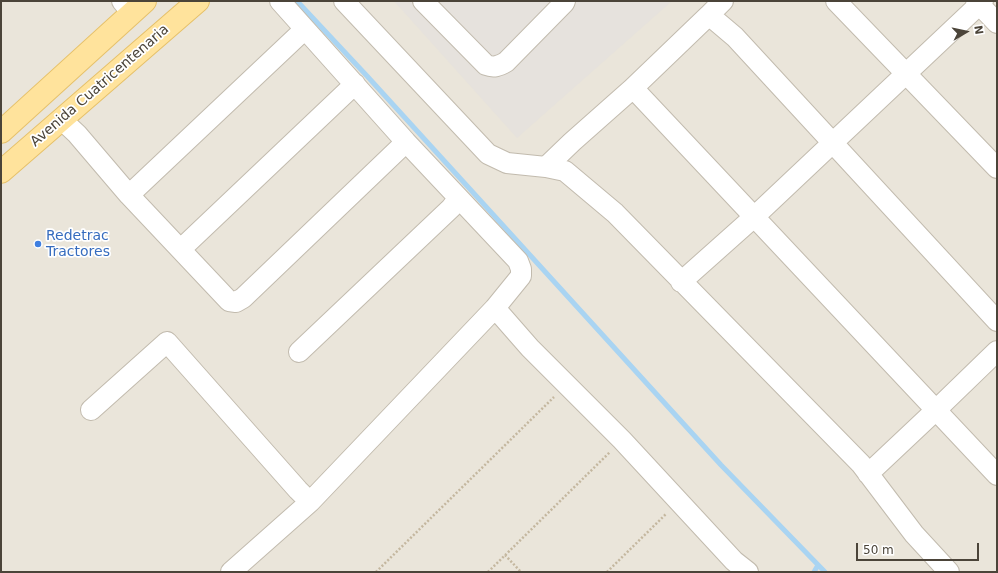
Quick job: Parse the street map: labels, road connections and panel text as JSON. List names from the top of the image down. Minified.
{"streets":{"main road":["Avenida Cuatricentenaria"]},"places":["Redetrac Tractores"],"scale_bar":"50 m","north":"right"}
